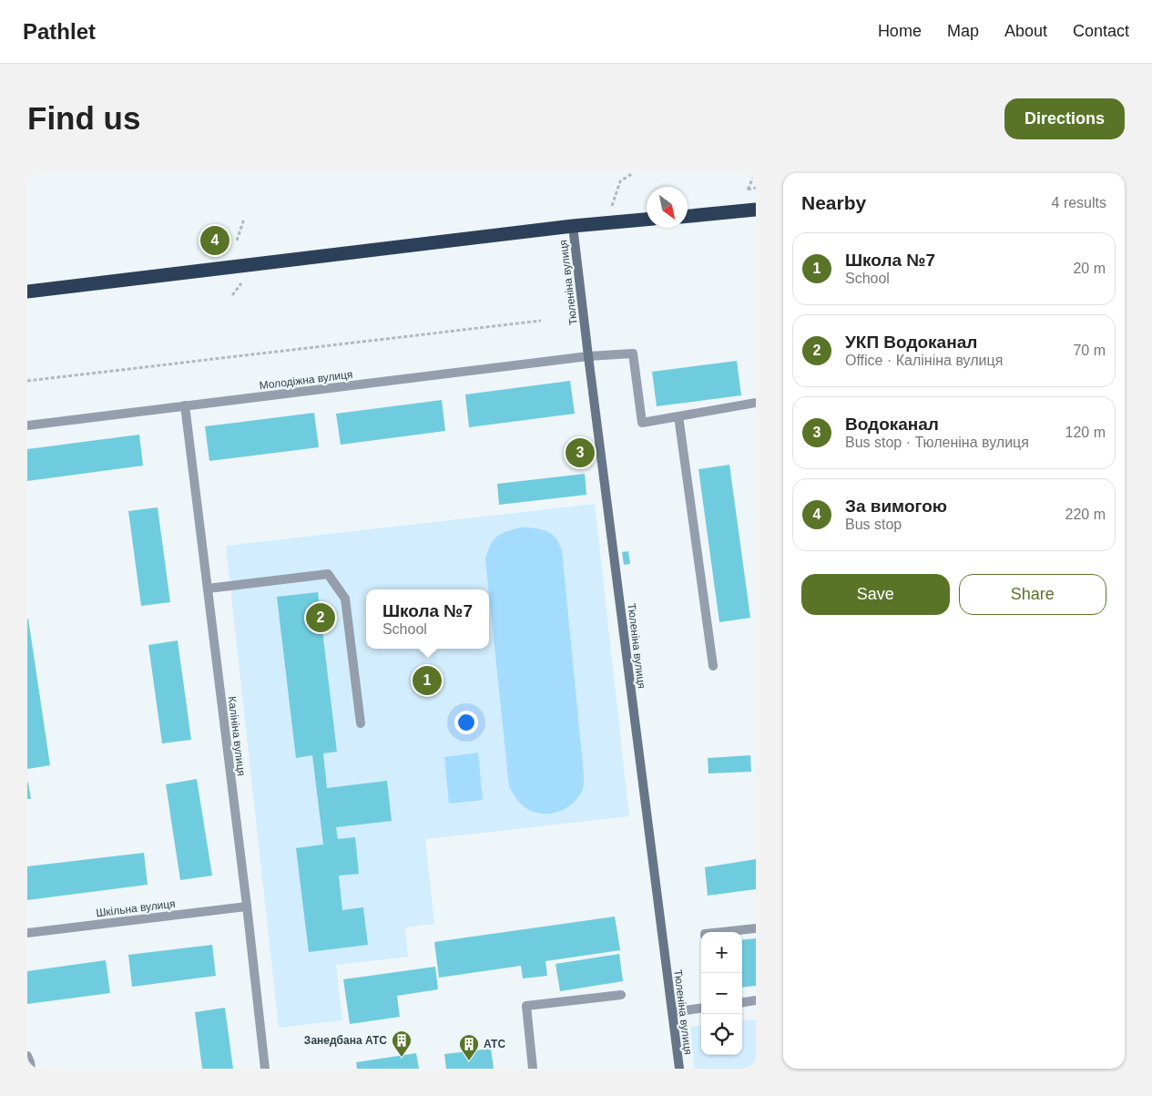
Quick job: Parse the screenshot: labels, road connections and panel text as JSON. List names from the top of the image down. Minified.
{"streets":{"street":["Тюленіна вулиця","Молодіжна вулиця","Калініна вулиця","Шкільна вулиця"]},"crossings":[["Тюленіна вулиця","Молодіжна вулиця"],["Молодіжна вулиця","Калініна вулиця"],["Калініна вулиця","Шкільна вулиця"]],"places":{"building":["Занедбана АТС","АТС"]},"north":"bottom right","page":{"header":"Pathlet","nav":["Home","Map","About","Contact"],"buttons":["Directions",["Save","Share"]],"title":"Find us","heading":["Nearby","4 results"],"pins":["4","3","2","1"],"list":[{"mark":"1","name":"Школа №7","note":"School","value":"20 m"},{"mark":"2","name":"УКП Водоканал","note":"Office · Калініна вулиця","value":"70 m"},{"mark":"3","name":"Водоканал","note":"Bus stop · Тюленіна вулиця","value":"120 m"},{"mark":"4","name":"За вимогою","note":"Bus stop","value":"220 m"}],"popup":["Школа №7","School"],"map_buttons":["+","−"]}}
